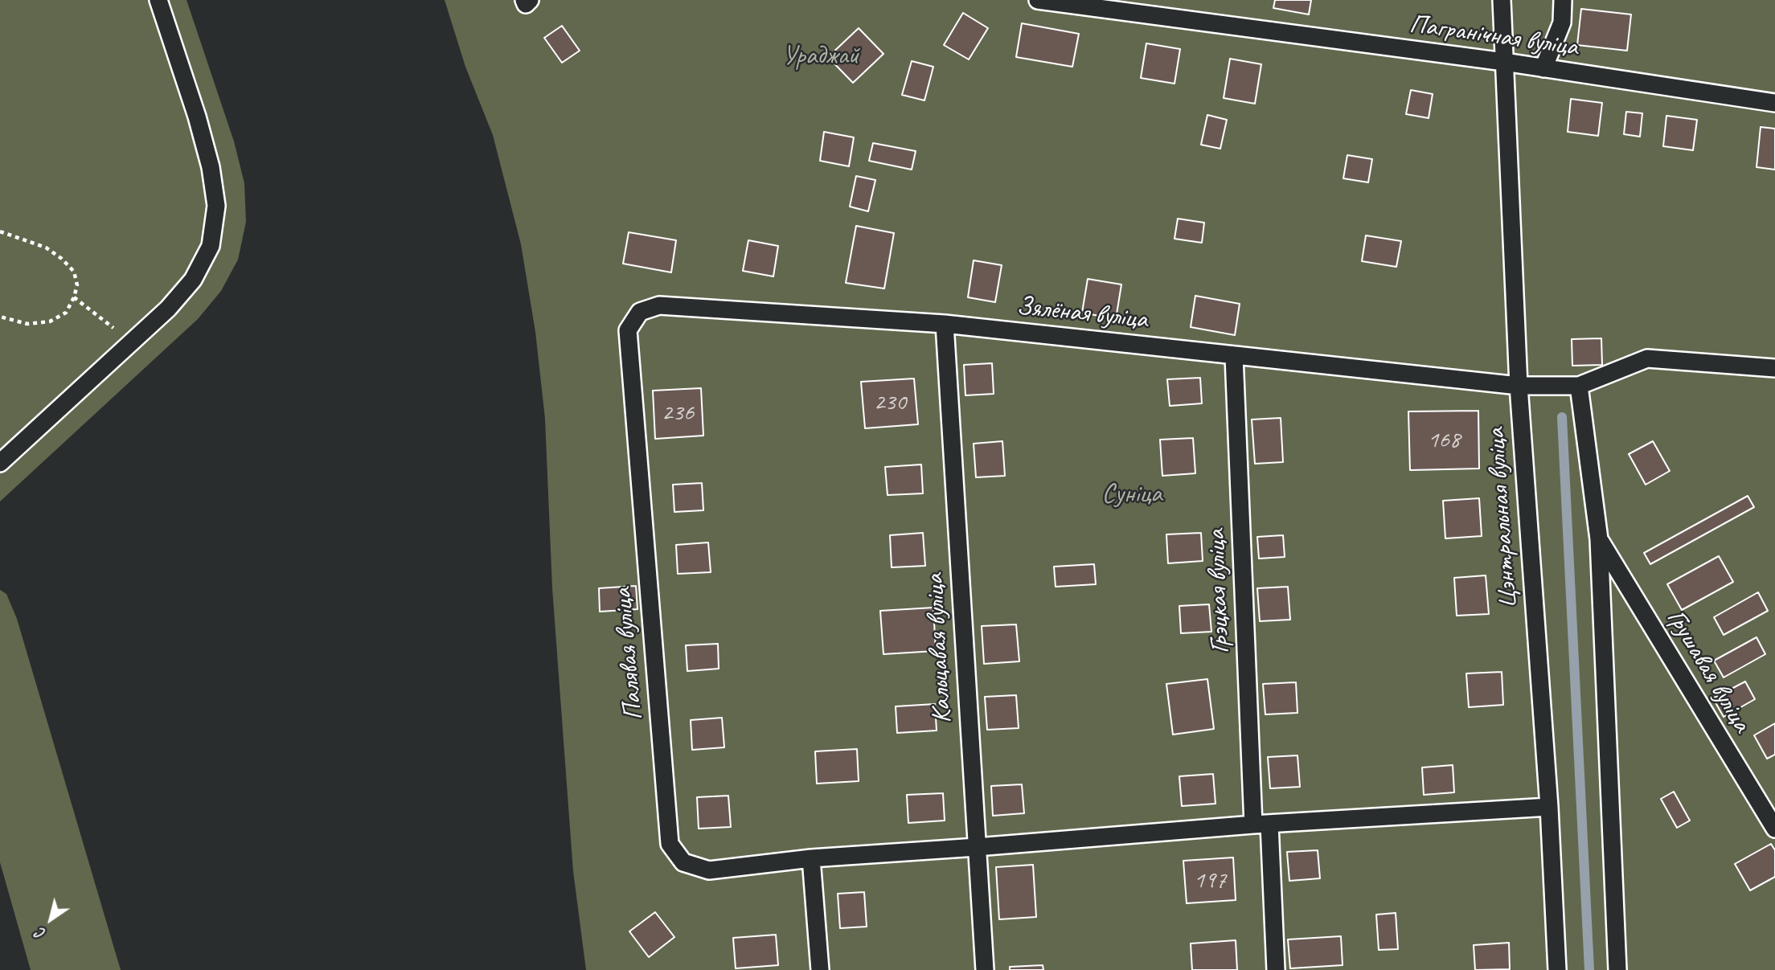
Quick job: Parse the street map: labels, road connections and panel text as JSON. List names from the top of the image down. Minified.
{"streets":{"lane":["Пагранічная вуліца","Зялёная вуліца","Цэнтральная вуліца","Грэцкая вуліца","Кальцавая вуліца","Палявая вуліца","Грушавая вуліца"]},"crossings":[["Пагранічная вуліца","Цэнтральная вуліца"],["Зялёная вуліца","Цэнтральная вуліца"],["Зялёная вуліца","Грэцкая вуліца"],["Зялёная вуліца","Кальцавая вуліца"],["Зялёная вуліца","Палявая вуліца"],["Цэнтральная вуліца","Палявая вуліца"],["Грэцкая вуліца","Палявая вуліца"],["Кальцавая вуліца","Палявая вуліца"]],"parks":["Ураджай","Суніца"],"house_numbers":["230","236","168","197"],"north":"bottom left"}
